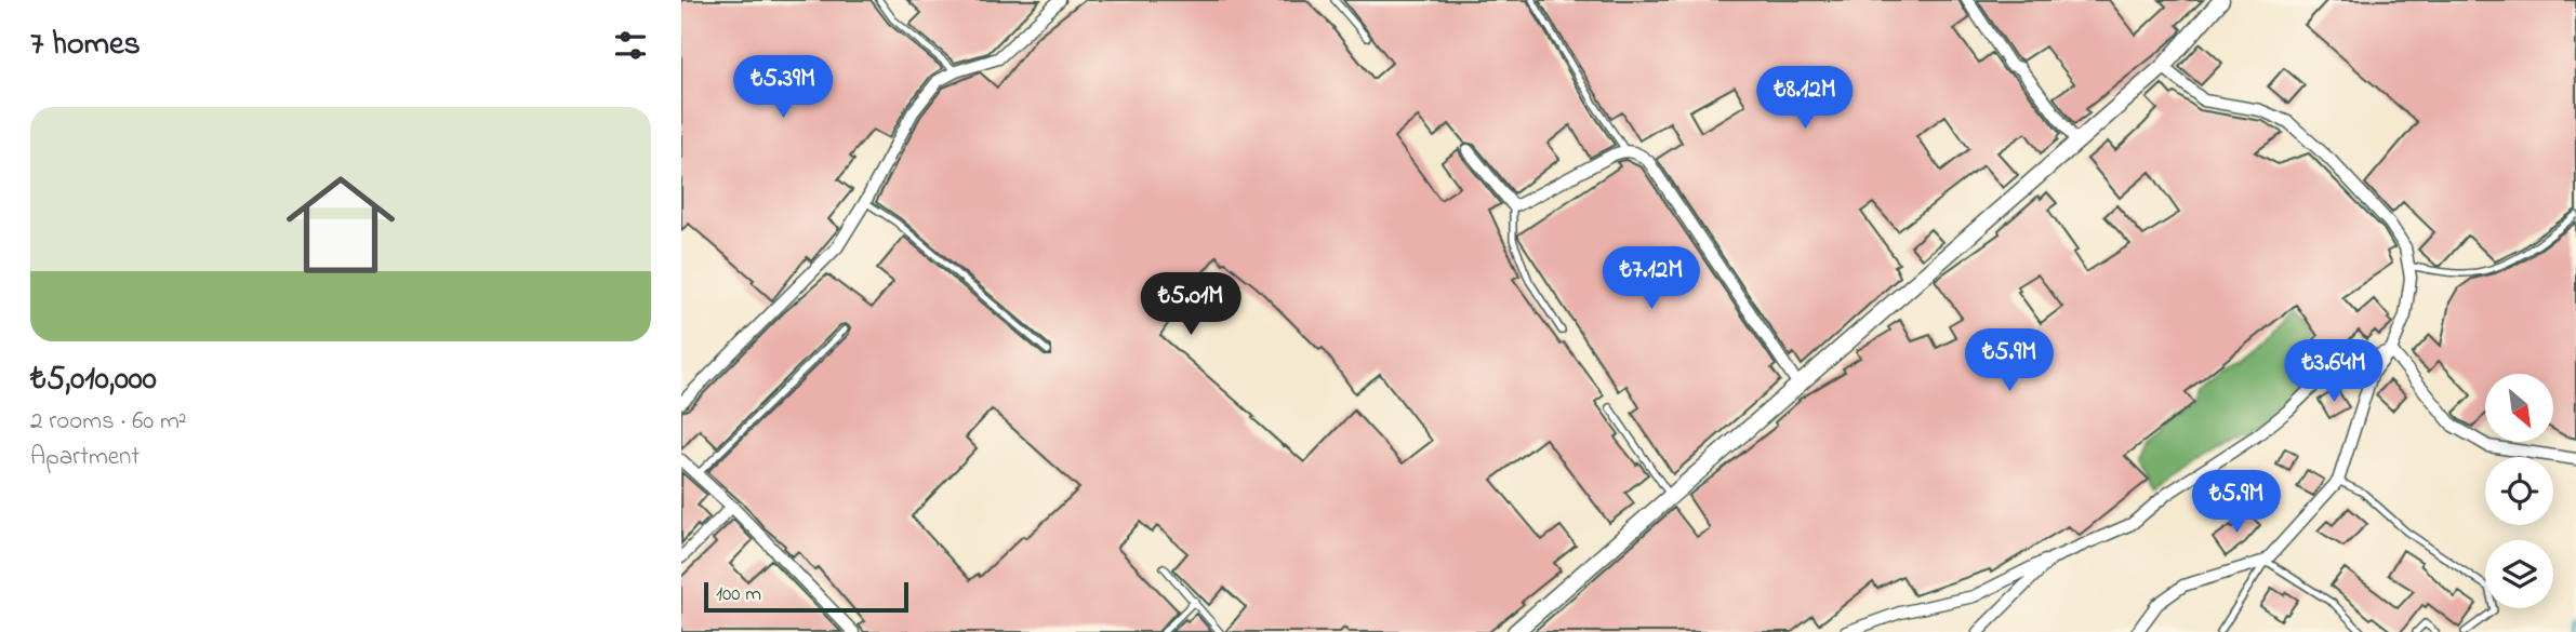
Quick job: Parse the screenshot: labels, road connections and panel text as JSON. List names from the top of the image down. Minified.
{"scale_bar":"100 m","north":"bottom right","page":{"heading":"7 homes","price":["₺5.39M","₺8.12M","₺7.12M","₺5.01M","₺5.9M","₺3.64M","₺5.9M"],"list":[{"name":"₺5,010,000","note":"2 rooms · 60 m² · Apartment"}],"scale":"100 m"}}
